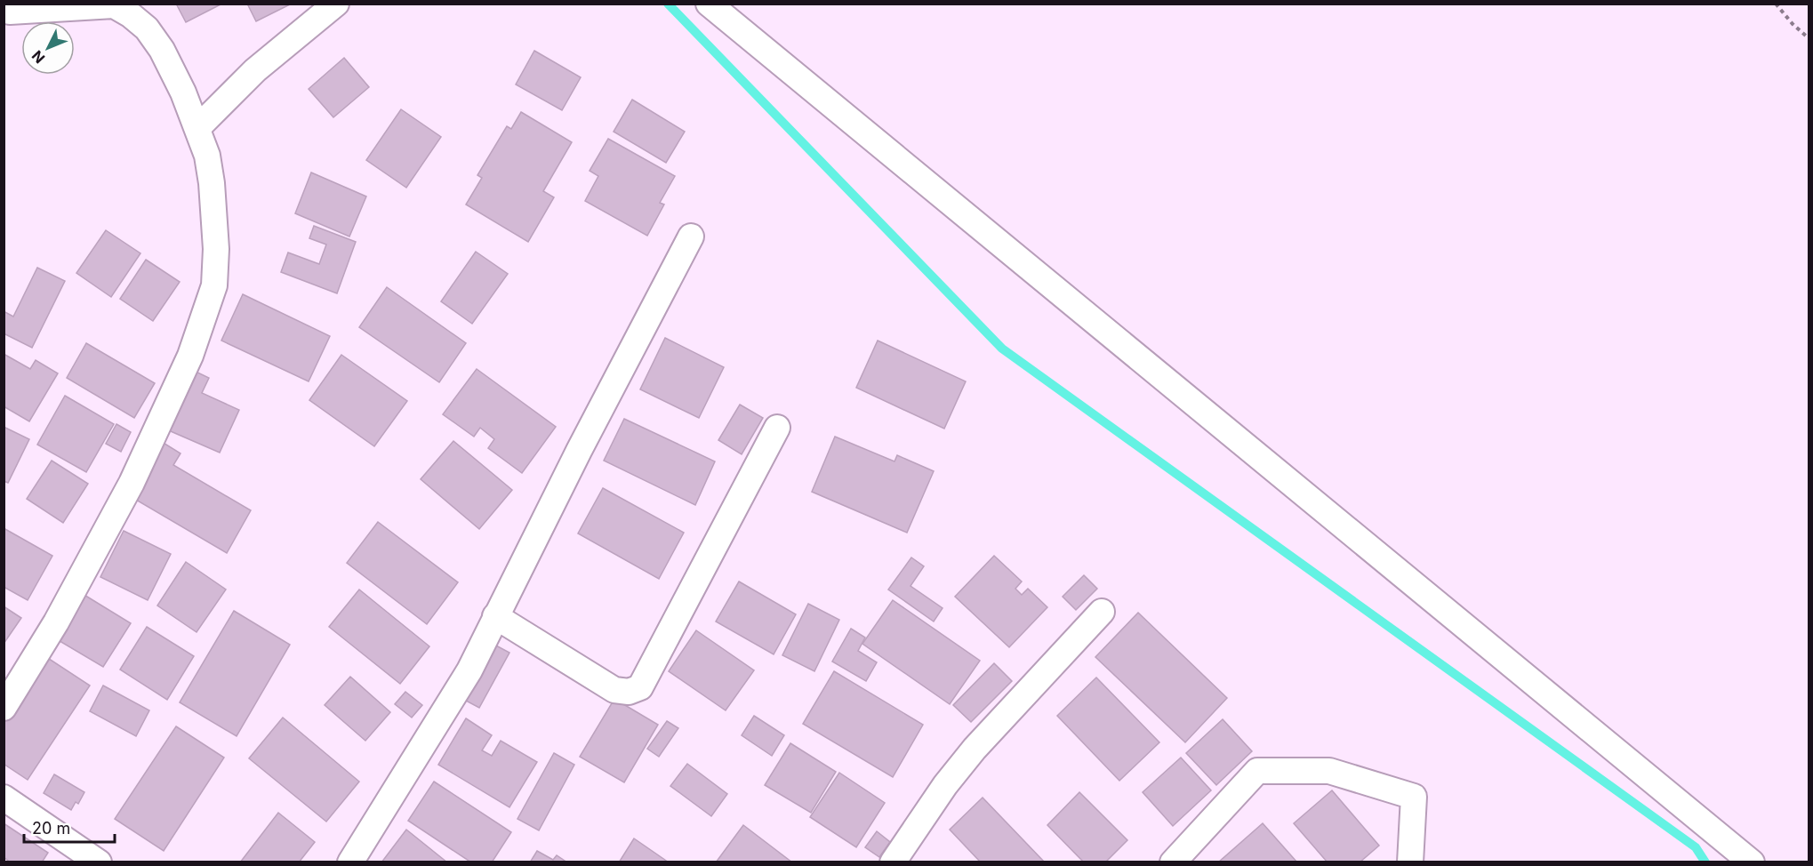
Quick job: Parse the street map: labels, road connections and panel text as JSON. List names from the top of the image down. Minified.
{"scale_bar":"20 m","north":"bottom left"}
